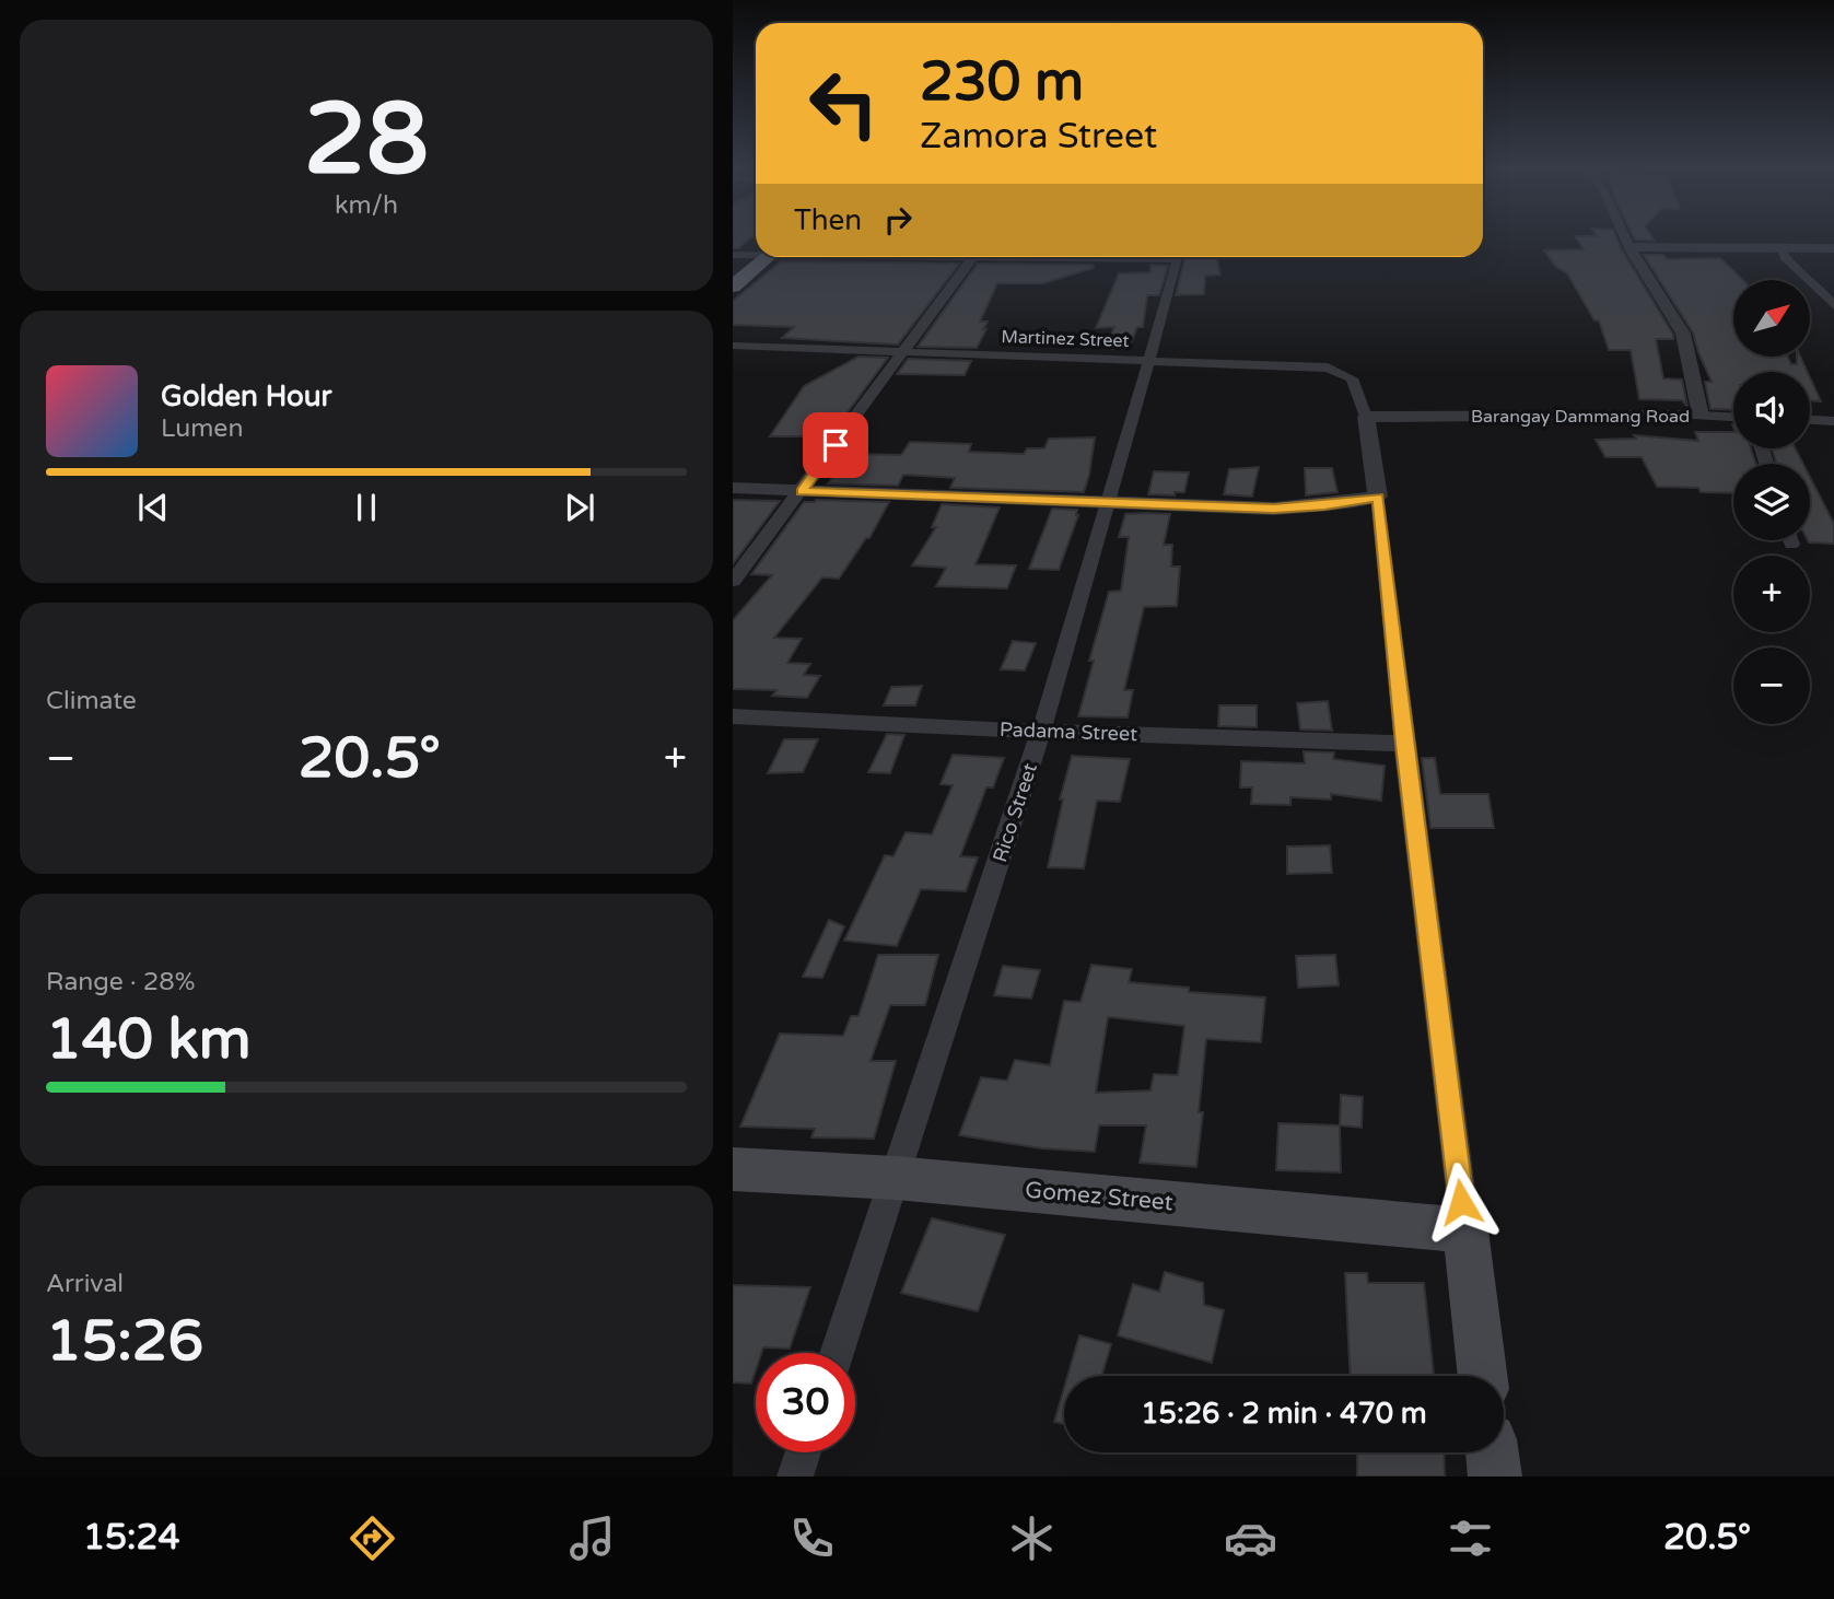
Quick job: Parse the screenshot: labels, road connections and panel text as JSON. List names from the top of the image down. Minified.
{"streets":{"main road":["Gomez Street"],"street":["Martinez Street","Barangay Dammang Road","Padama Street","Rico Street"]},"crossings":[["Martinez Street","Barangay Dammang Road"],["Martinez Street","Rico Street"],["Padama Street","Rico Street"],["Rico Street","Gomez Street"]],"north":"top right","page":{"tile":[["28","km/h"],"Climate",["Range · 28%","140 km"],["Arrival","15:26"]],"turn":["230 m","Zamora Street"],"then":"Then","map_buttons":["+","−"],"song":["Golden Hour","Lumen"],"heat":["−","20.5°","+"],"limit":"30","trip":"15:26 · 2 min · 470 m","tabs":["15:24","20.5°"]}}
